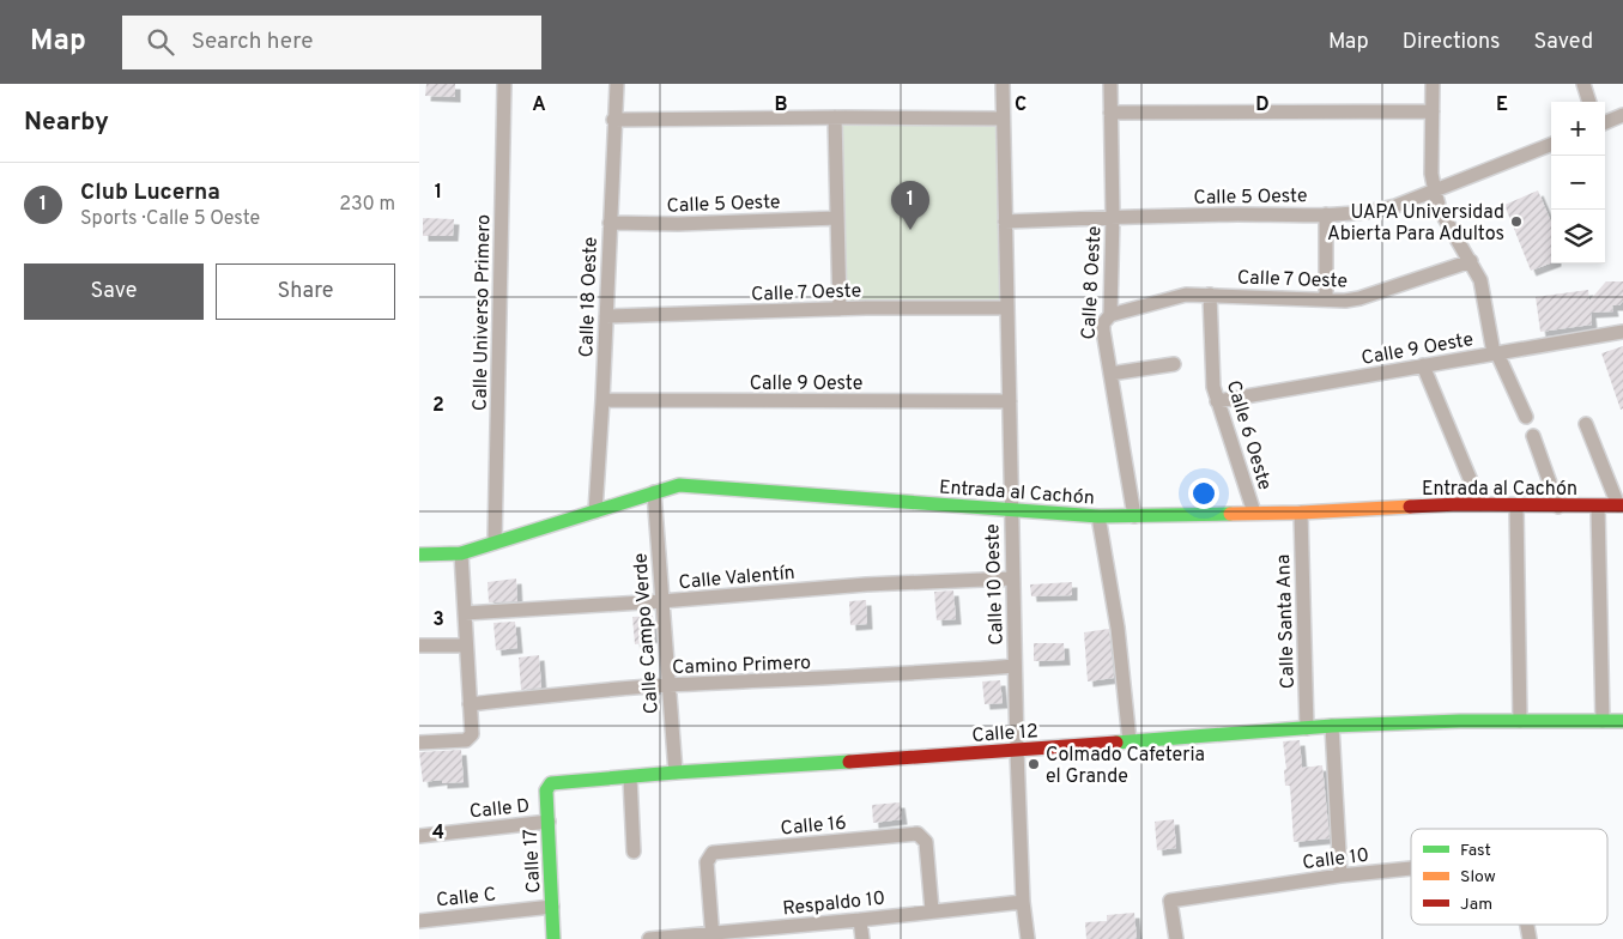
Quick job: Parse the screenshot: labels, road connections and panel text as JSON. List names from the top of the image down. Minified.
{"streets":{"street":["Calle 5 Oeste","Calle 7 Oeste","Calle 8 Oeste","Calle 18 Oeste","Calle Universo Primero","Calle 9 Oeste","Calle 6 Oeste","Entrada al Cachón","Calle Valentín","Calle 10 Oeste","Calle Santa Ana","Calle Campo Verde","Camino Primero","Calle 12","Calle D","Calle 16","Calle 10","Calle 17","Calle C","Respaldo 10"]},"crossings":[["Calle 5 Oeste","Calle 8 Oeste"],["Calle 5 Oeste","Calle 18 Oeste"],["Calle 5 Oeste","Calle 10 Oeste"],["Calle 7 Oeste","Calle 8 Oeste"],["Calle 7 Oeste","Calle 18 Oeste"],["Calle 7 Oeste","Calle 6 Oeste"],["Calle 7 Oeste","Calle 10 Oeste"],["Calle 8 Oeste","Entrada al Cachón"],["Calle 18 Oeste","Calle 9 Oeste"],["Calle 18 Oeste","Entrada al Cachón"],["Calle Universo Primero","Entrada al Cachón"],["Calle 9 Oeste","Calle 6 Oeste"],["Calle 9 Oeste","Calle 10 Oeste"],["Calle 6 Oeste","Entrada al Cachón"],["Entrada al Cachón","Calle 10 Oeste"],["Entrada al Cachón","Calle Santa Ana"],["Entrada al Cachón","Calle Campo Verde"],["Calle Valentín","Calle 10 Oeste"],["Calle Valentín","Calle Campo Verde"],["Calle 10 Oeste","Camino Primero"],["Calle 10 Oeste","Calle 12"],["Calle 10 Oeste","Respaldo 10"],["Calle Santa Ana","Calle 12"],["Calle Campo Verde","Camino Primero"],["Calle Campo Verde","Calle 12"],["Calle 12","Calle 17"],["Calle D","Calle 17"],["Calle 16","Respaldo 10"],["Calle 17","Calle C"]],"places":["UAPA Universidad Abierta Para Adultos","Colmado Cafeteria el Grande"],"legend":["Fast","Slow","Jam"],"page":{"header":"Map","search":"Search here","nav":["Map","Directions","Saved"],"heading":"Nearby","map_buttons":["+","−"],"list":[{"mark":"1","name":"Club Lucerna","note":"Sports · Calle 5 Oeste","value":"230 m"}],"pins":"1","buttons":["Save","Share"]},"grid":{"columns":["A","B","C","D","E"],"rows":["1","2","3","4"]}}
